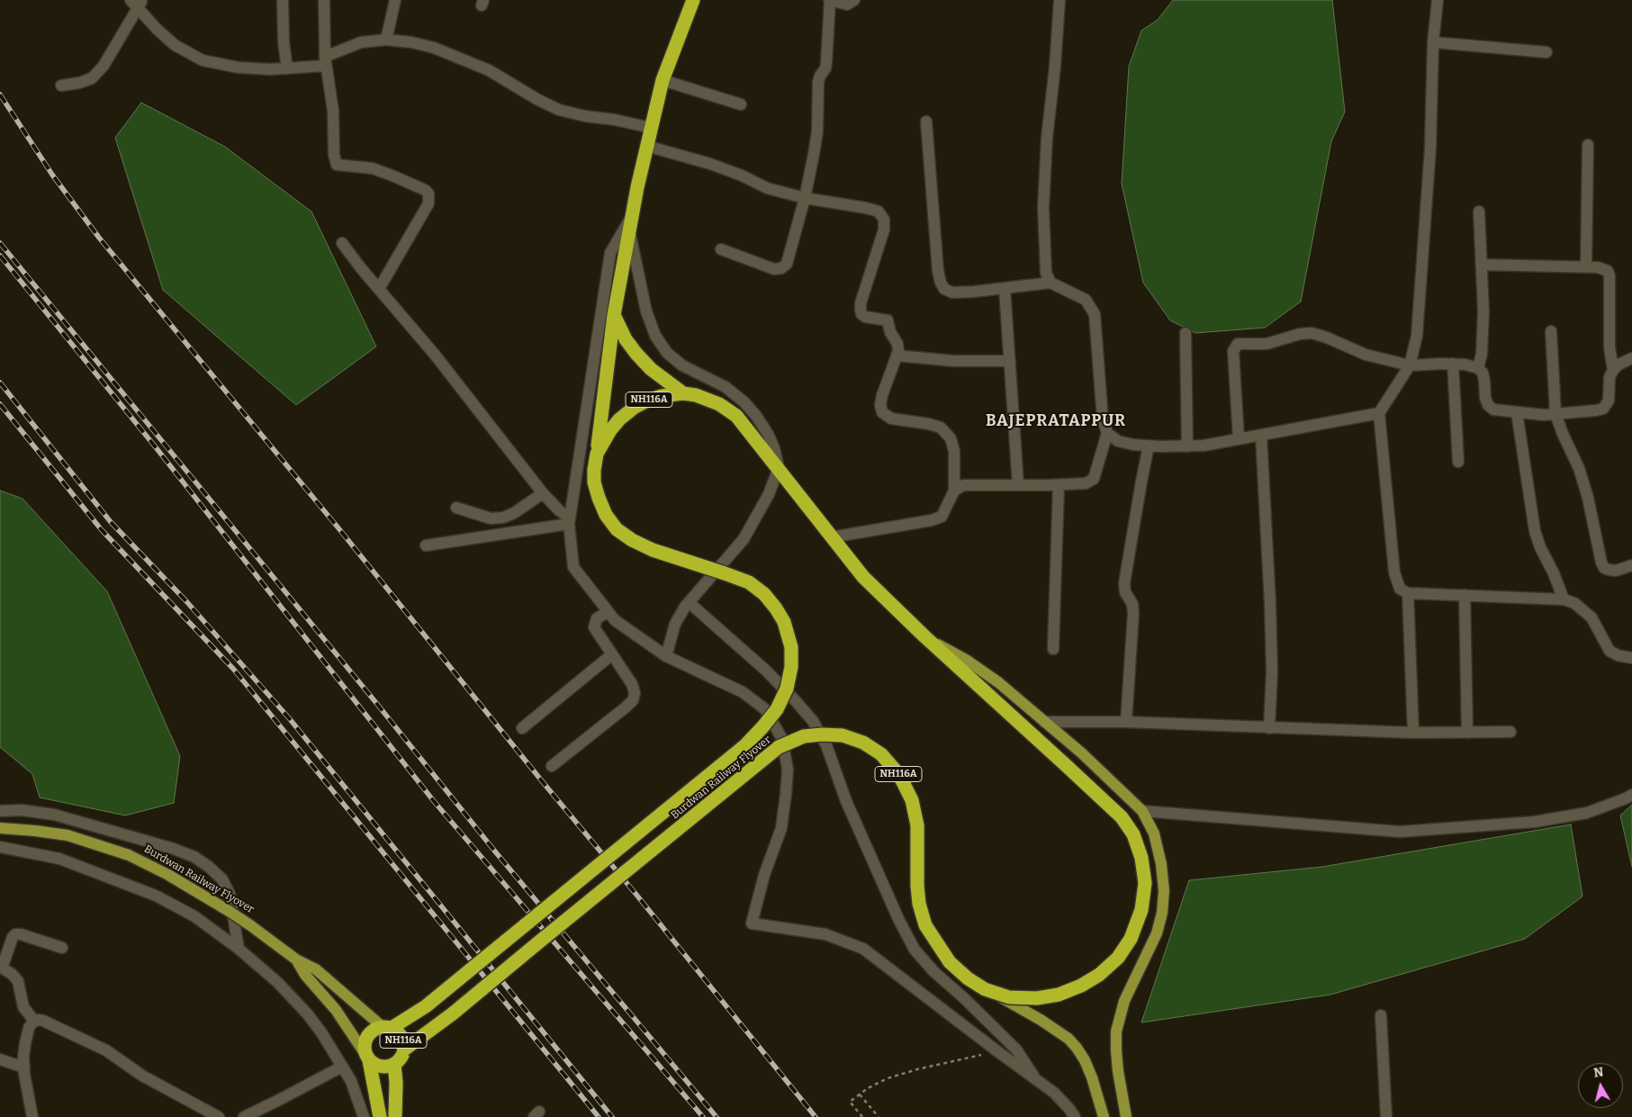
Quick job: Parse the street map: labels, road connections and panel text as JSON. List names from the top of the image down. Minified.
{"streets":{"highway":["NH116A","Burdwan Railway Flyover"]},"crossings":[["NH116A","Burdwan Railway Flyover"]],"districts":["BAJEPRATAPPUR"],"north":"top"}
